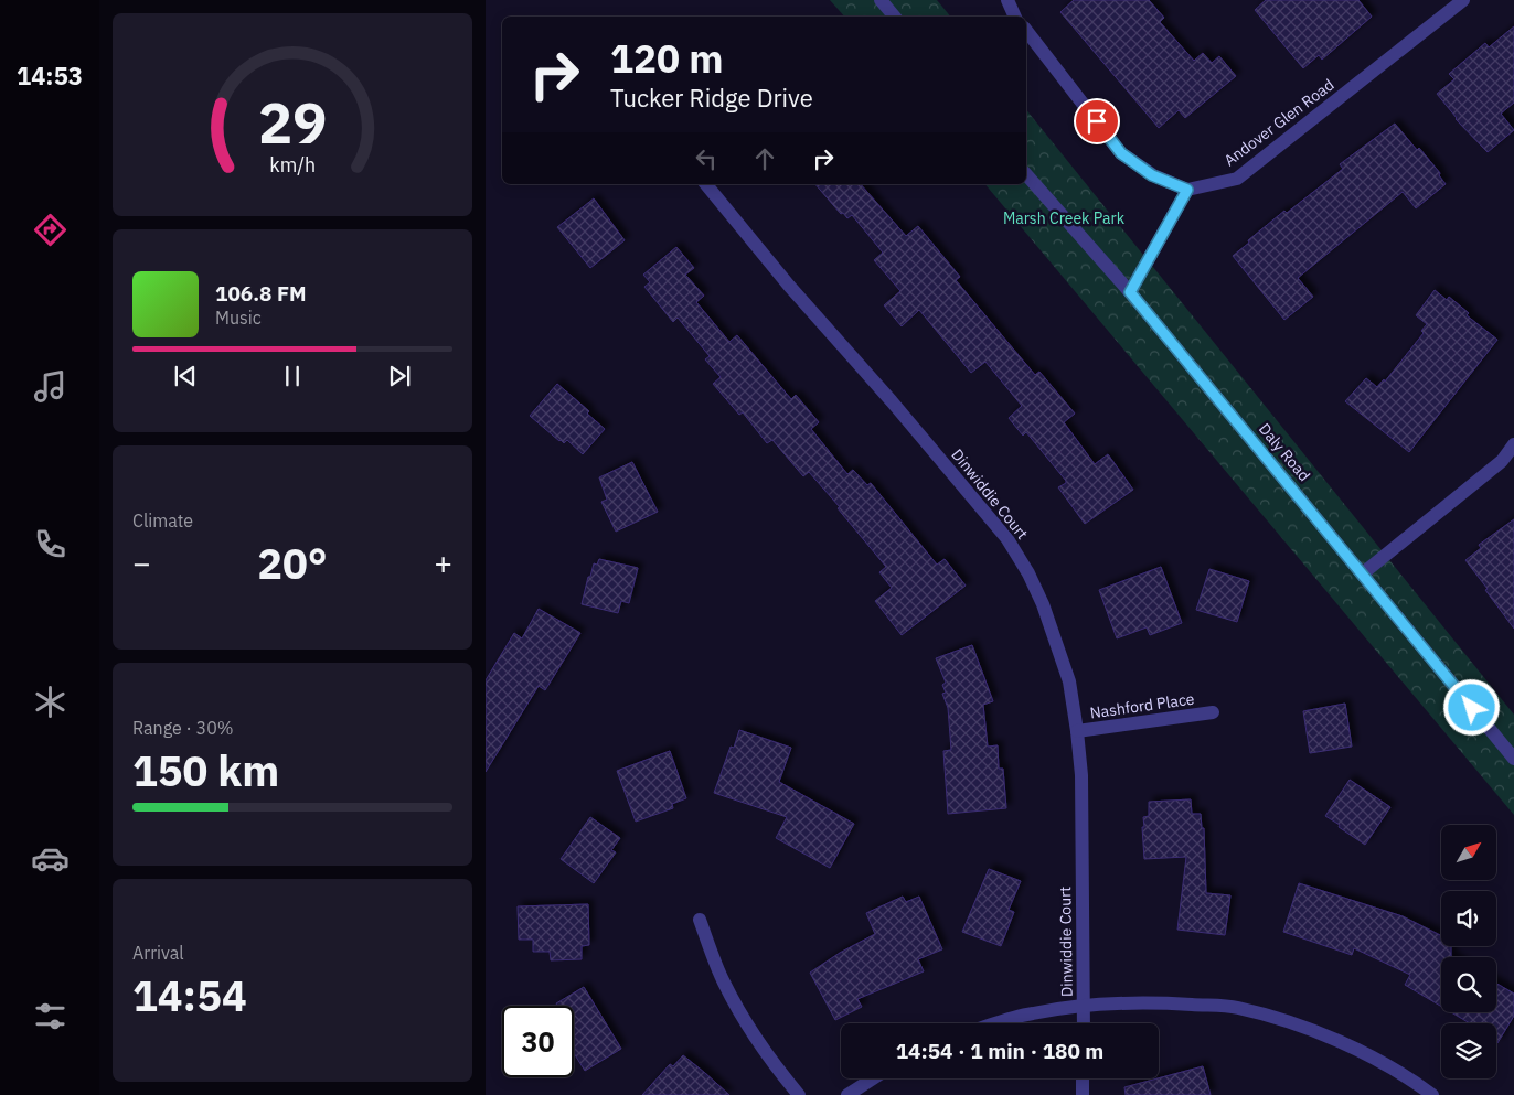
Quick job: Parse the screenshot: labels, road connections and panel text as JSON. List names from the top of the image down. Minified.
{"streets":{"street":["Andover Glen Road","Daly Road","Dinwiddie Court","Nashford Place"]},"crossings":[["Dinwiddie Court","Nashford Place"]],"parks":["Marsh Creek Park"],"north":"top right","page":{"tabs":"14:53","turn":["120 m","Tucker Ridge Drive"],"song":["106.8 FM","Music"],"tile":["Climate",["Range · 30%","150 km"],["Arrival","14:54"]],"heat":["−","20°","+"],"limit":"30","trip":"14:54 · 1 min · 180 m","gauge":["29","km/h"]}}
